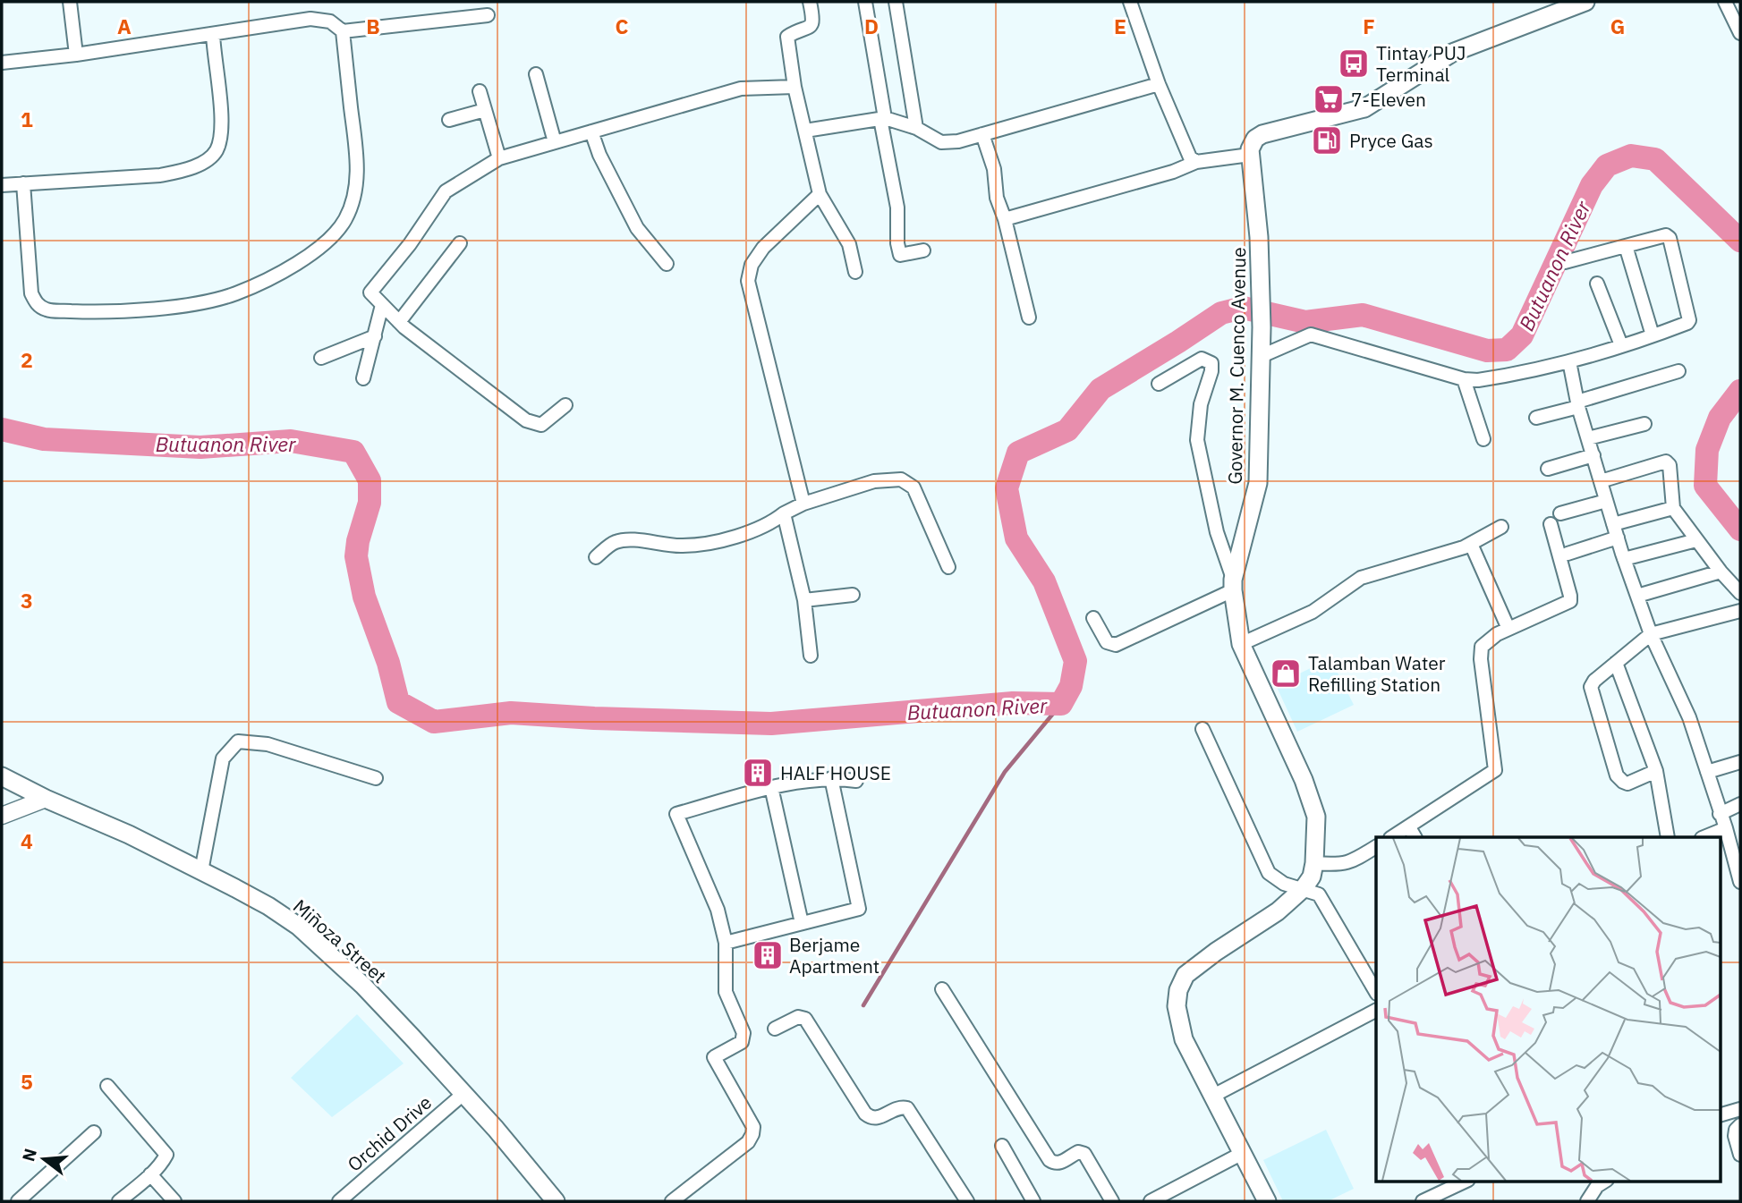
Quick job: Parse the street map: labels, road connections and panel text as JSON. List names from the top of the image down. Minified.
{"streets":{"main road":["Governor M. Cuenco Avenue","Miñoza Street"],"street":["Orchid Drive"]},"crossings":[["Miñoza Street","Orchid Drive"]],"water":["Butuanon River"],"places":{"bus stop":["Tintay PUJ Terminal"],"supermarket":["7-Eleven"],"fuel station":["Pryce Gas"],"shop":["Talamban Water Refilling Station"],"building":["HALF HOUSE","Berjame Apartment"]},"north":"left","grid":{"columns":["A","B","C","D","E","F","G"],"rows":["1","2","3","4","5"]}}
